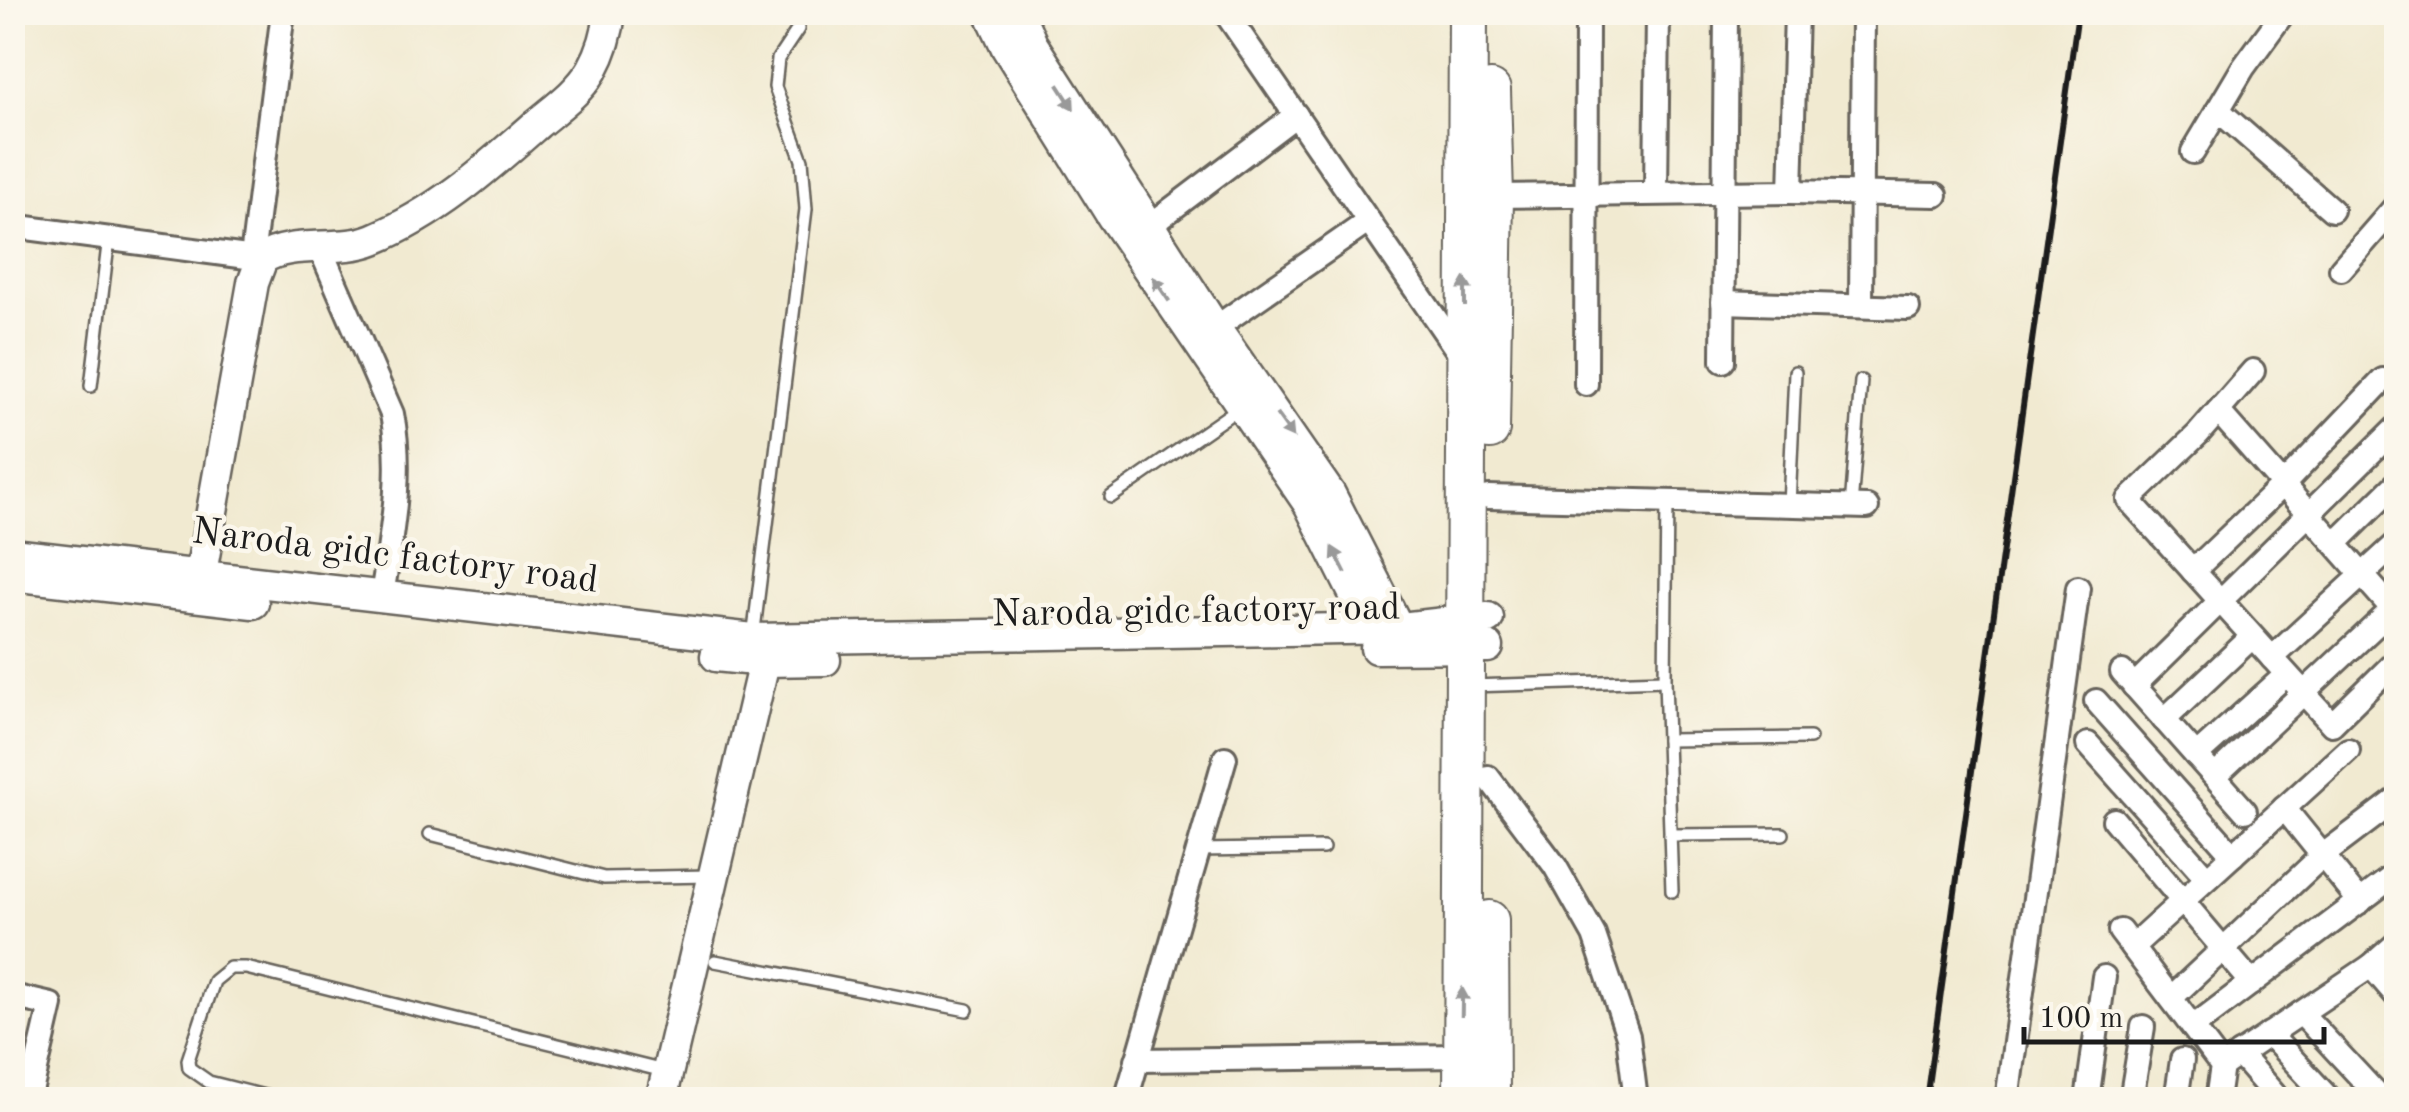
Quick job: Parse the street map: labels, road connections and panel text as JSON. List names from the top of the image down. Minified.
{"streets":{"street":["Naroda gidc factory road"]},"scale_bar":"100 m"}
